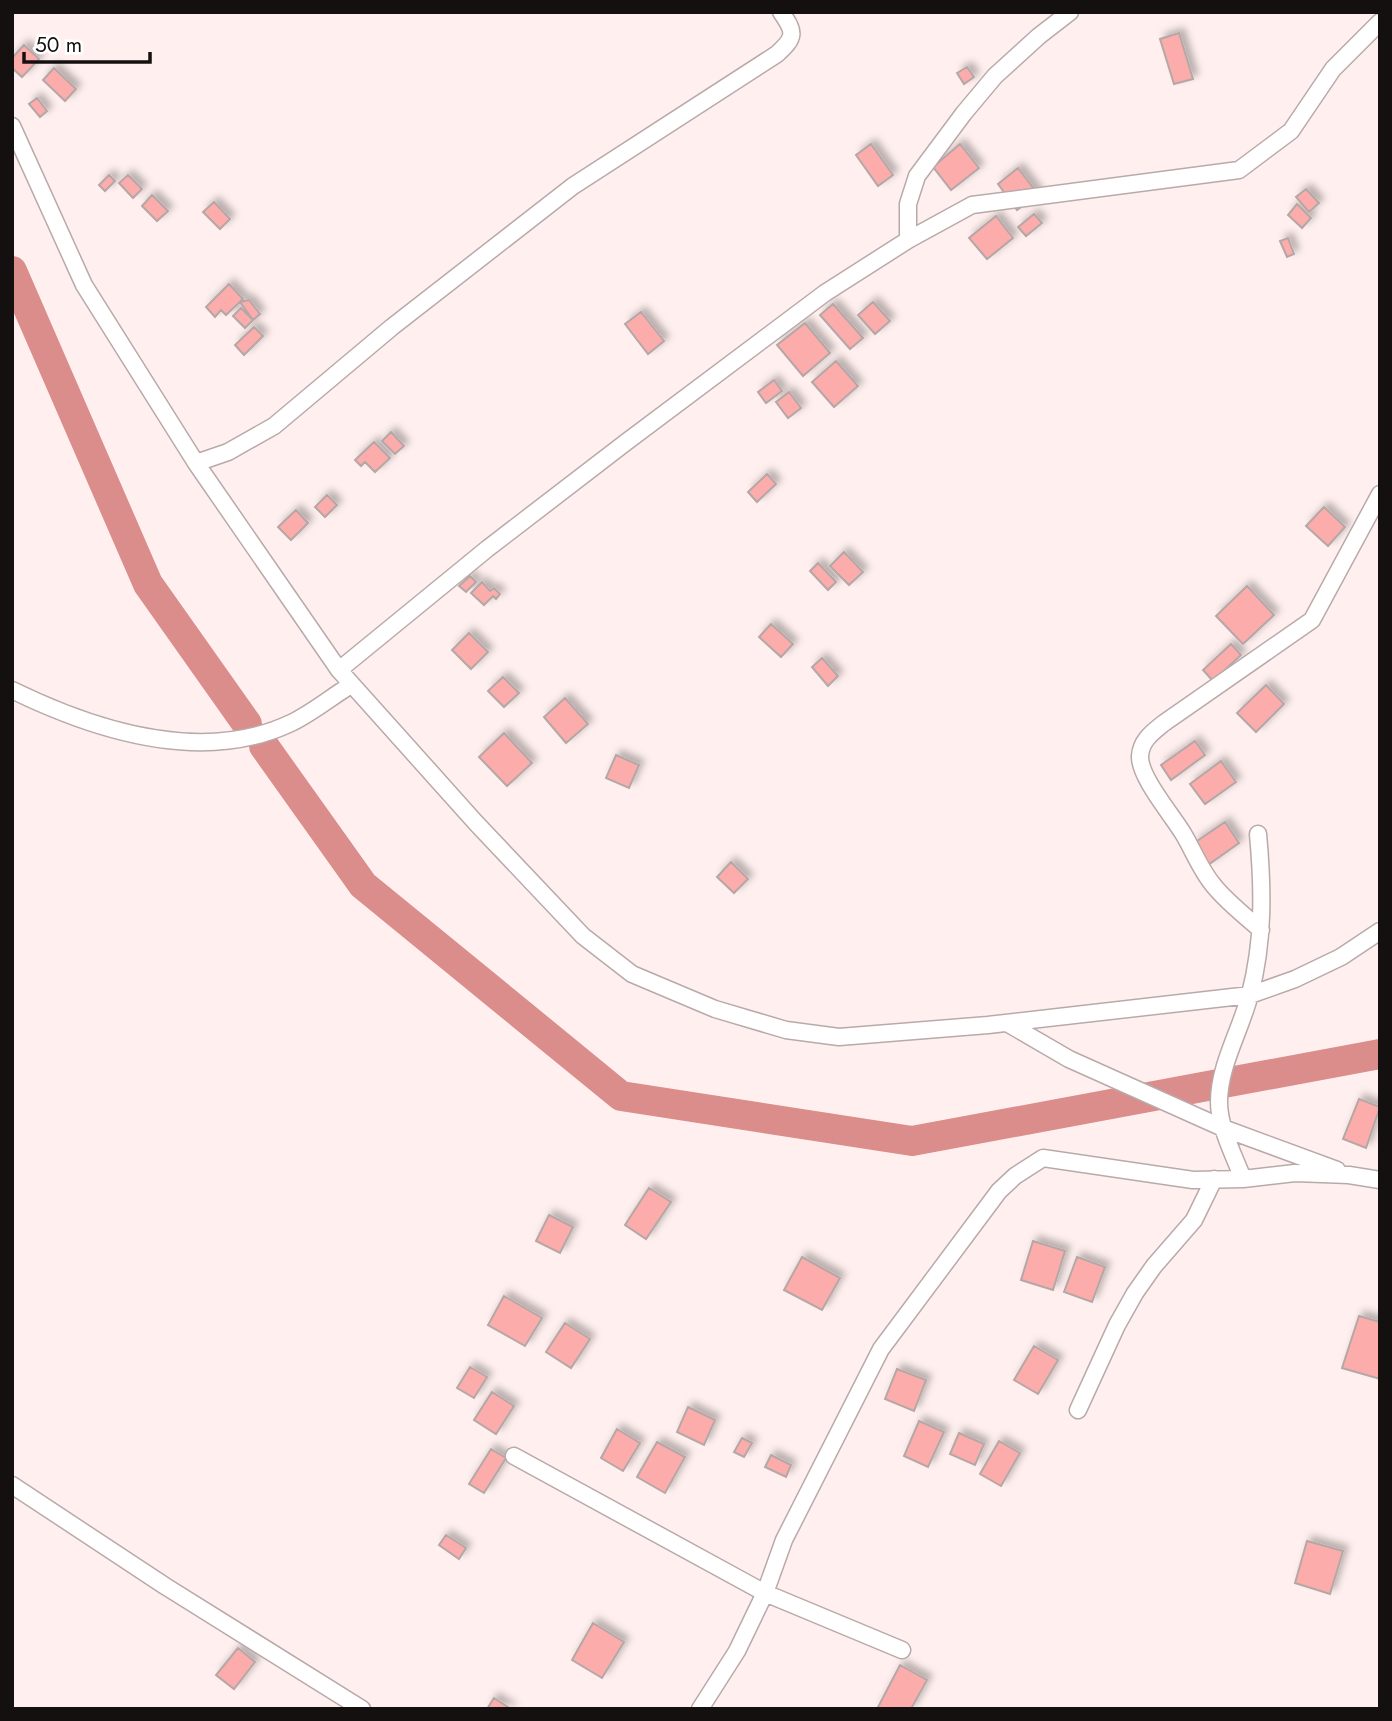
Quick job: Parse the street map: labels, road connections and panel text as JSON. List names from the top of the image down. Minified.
{"scale_bar":"50 m"}
